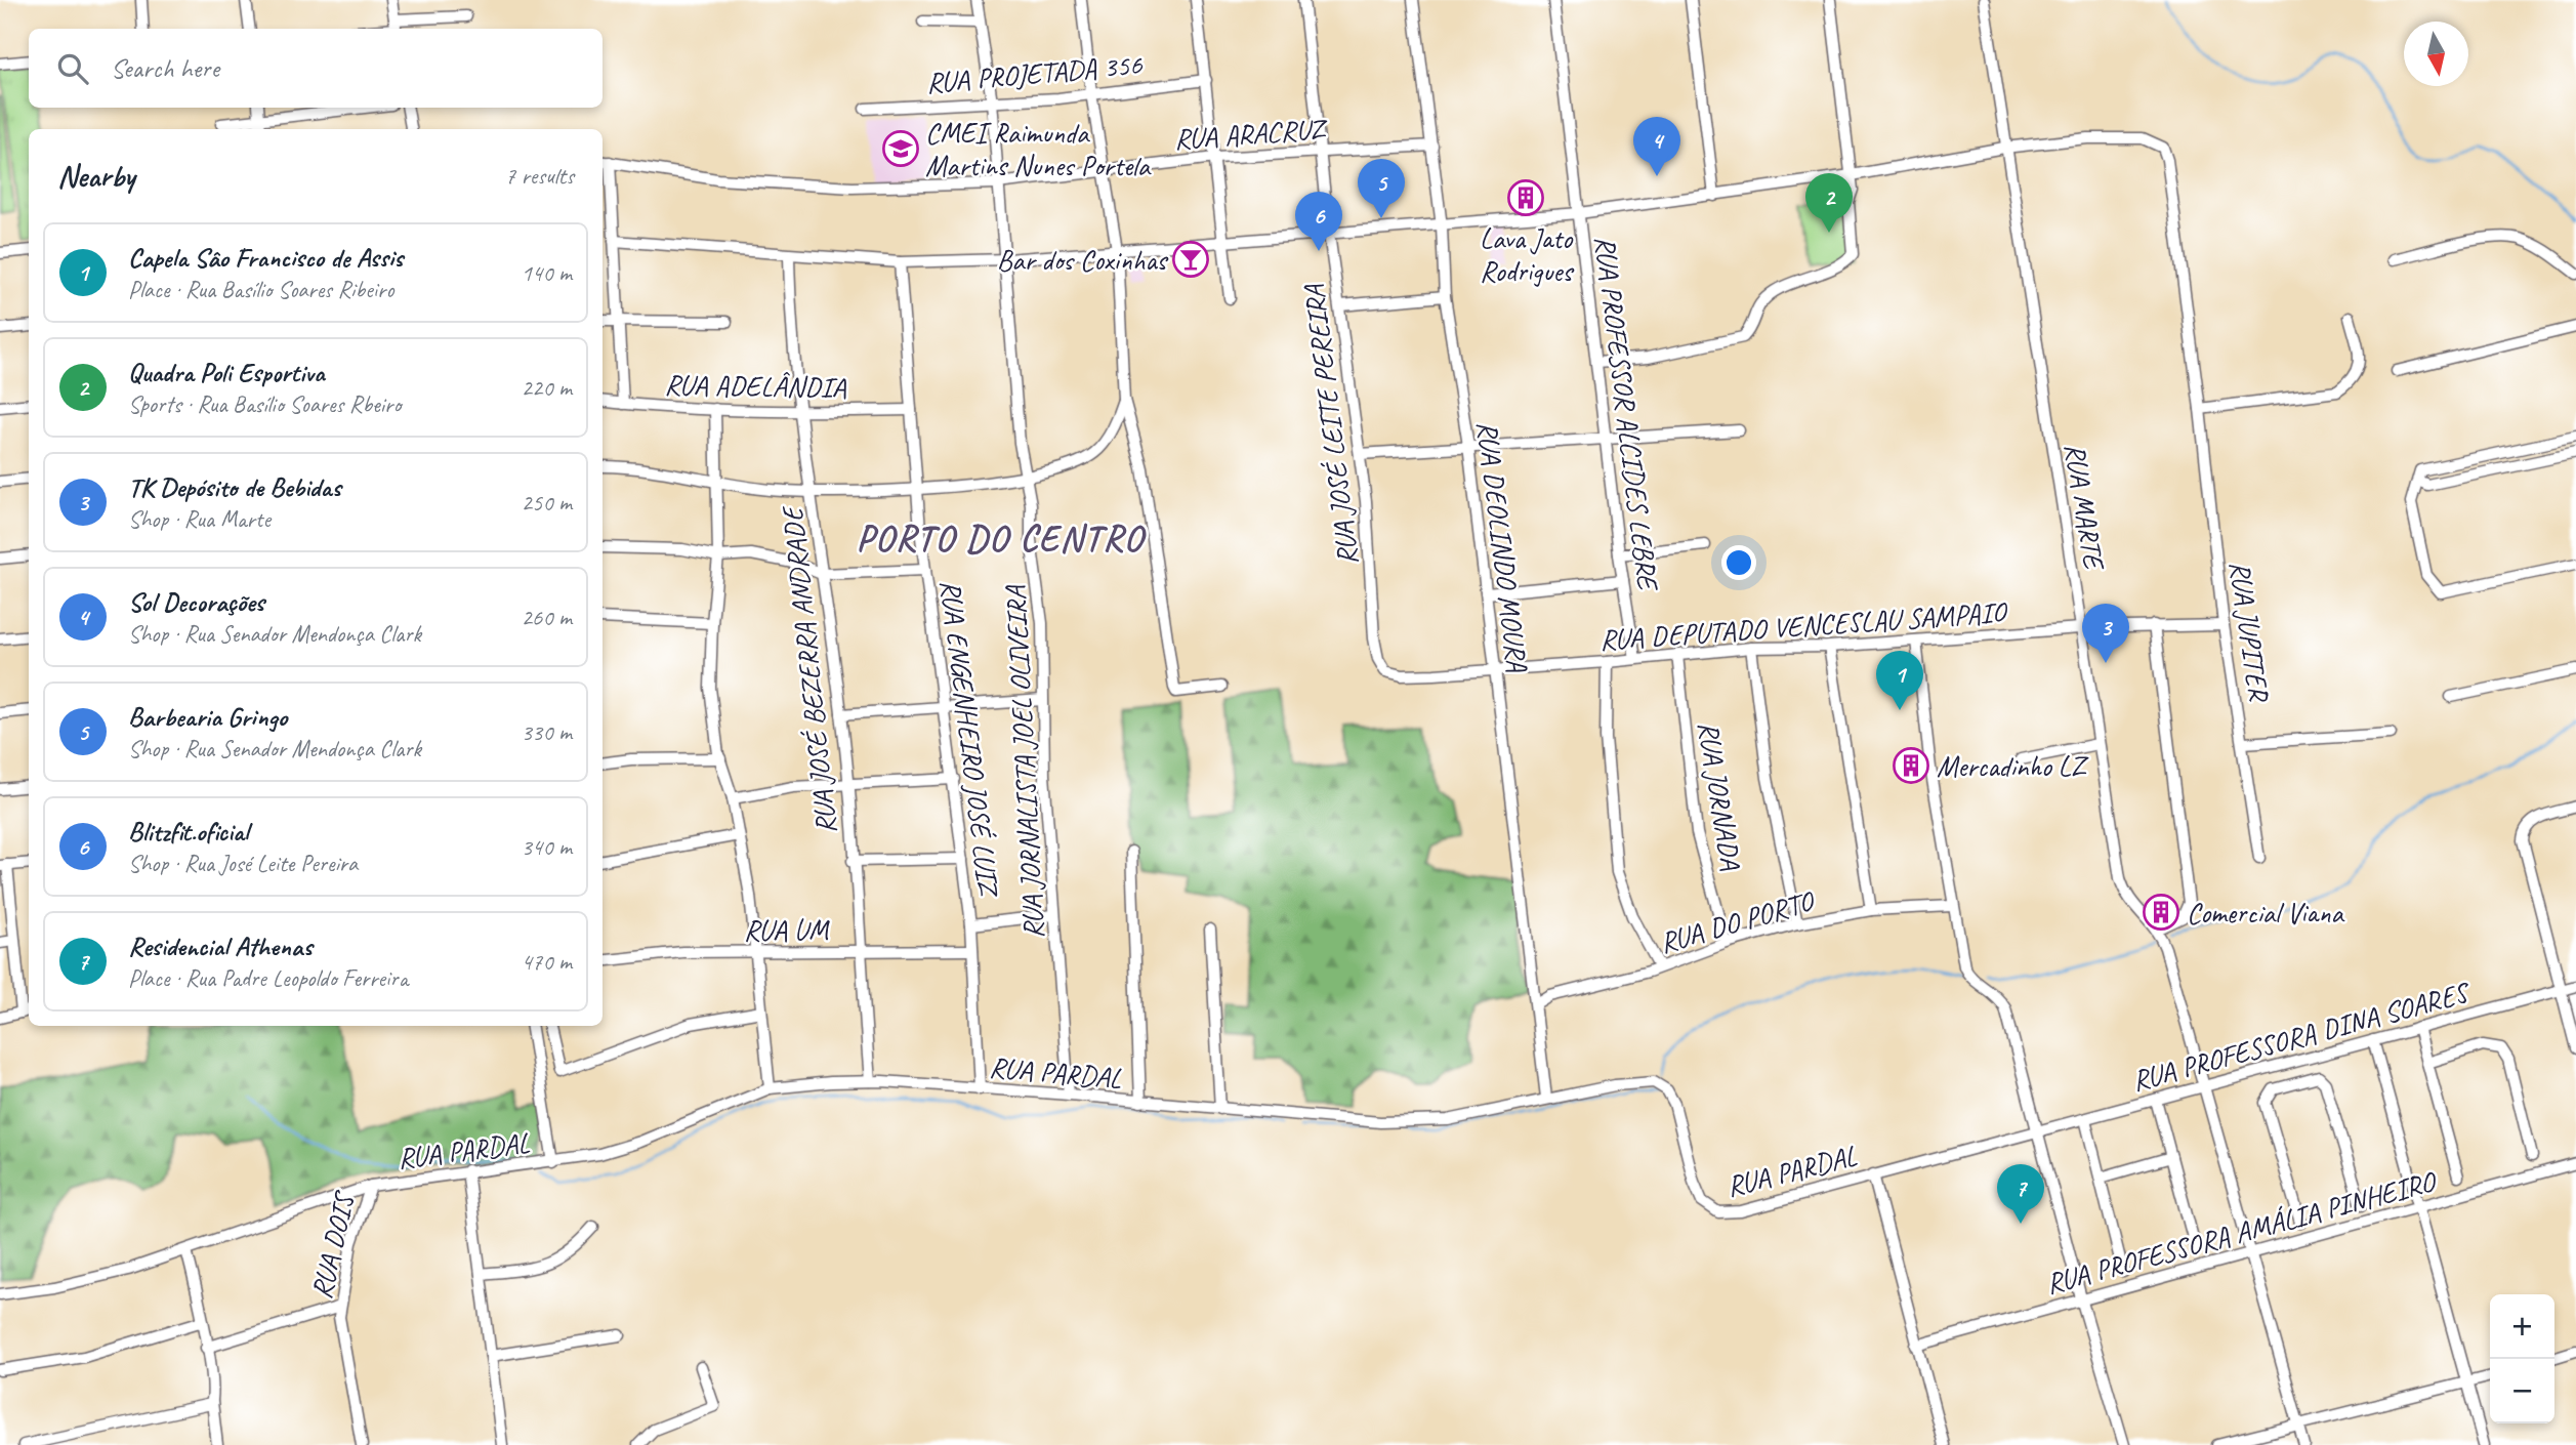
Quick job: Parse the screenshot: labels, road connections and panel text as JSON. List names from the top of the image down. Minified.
{"streets":{"street":["RUA PROJETADA 356","RUA ARACRUZ","RUA ADELÂNDIA","RUA PROFESSOR ALCIDES LEBRE","RUA JOSÉ LEITE PEREIRA","RUA MARTE","RUA DEOLINDO MOURA","RUA DEPUTADO VENCESLAU SAMPAIO","RUA JUPITER","RUA JOSÉ BEZERRA ANDRADE","RUA ENGENHEIRO JOSÉ LUIZ","RUA JORNALISTA JOEL OLIVEIRA","RUA JORNADA","RUA DO PORTO","RUA UM","RUA PROFESSORA DINA SOARES","RUA PARDAL","RUA PROFESSORA AMÁLIA PINHEIRO","RUA DOIS"]},"crossings":[["RUA PROJETADA 356","RUA JORNALISTA JOEL OLIVEIRA"],["RUA ARACRUZ","RUA JOSÉ LEITE PEREIRA"],["RUA ARACRUZ","RUA DEOLINDO MOURA"],["RUA ARACRUZ","RUA JORNALISTA JOEL OLIVEIRA"],["RUA ADELÂNDIA","RUA JOSÉ BEZERRA ANDRADE"],["RUA ADELÂNDIA","RUA ENGENHEIRO JOSÉ LUIZ"],["RUA PROFESSOR ALCIDES LEBRE","RUA DEPUTADO VENCESLAU SAMPAIO"],["RUA JOSÉ LEITE PEREIRA","RUA DEPUTADO VENCESLAU SAMPAIO"],["RUA MARTE","RUA DEPUTADO VENCESLAU SAMPAIO"],["RUA MARTE","RUA JUPITER"],["RUA MARTE","RUA PROFESSORA DINA SOARES"],["RUA MARTE","RUA PROFESSORA AMÁLIA PINHEIRO"],["RUA DEOLINDO MOURA","RUA DEPUTADO VENCESLAU SAMPAIO"],["RUA DEOLINDO MOURA","RUA DO PORTO"],["RUA DEOLINDO MOURA","RUA PARDAL"],["RUA DEPUTADO VENCESLAU SAMPAIO","RUA JUPITER"],["RUA DEPUTADO VENCESLAU SAMPAIO","RUA JORNADA"],["RUA JOSÉ BEZERRA ANDRADE","RUA UM"],["RUA JOSÉ BEZERRA ANDRADE","RUA PARDAL"],["RUA ENGENHEIRO JOSÉ LUIZ","RUA UM"],["RUA ENGENHEIRO JOSÉ LUIZ","RUA PARDAL"],["RUA JORNALISTA JOEL OLIVEIRA","RUA PARDAL"],["RUA JORNADA","RUA DO PORTO"],["RUA PROFESSORA DINA SOARES","RUA PARDAL"],["RUA PARDAL","RUA DOIS"]],"districts":["PORTO DO CENTRO"],"places":{"school or university":["CMEI Raimunda Martins Nunes Portela"],"building":["Lava Jato Rodrigues","Mercadinho LZ","Comercial Viana"],"bar":["Bar dos Coxinhas"]},"north":"bottom","page":{"search":"Search here","pins":["4","5","2","6","3","1","7"],"heading":["Nearby","7 results"],"list":[{"mark":"1","name":"Capela Sâo Francisco de Assis","note":"Place · Rua Basílio Soares Ribeiro","value":"140 m"},{"mark":"2","name":"Quadra Poli Esportiva","note":"Sports · Rua Basílio Soares Rbeiro","value":"220 m"},{"mark":"3","name":"TK Depósito de Bebidas","note":"Shop · Rua Marte","value":"250 m"},{"mark":"4","name":"Sol Decorações","note":"Shop · Rua Senador Mendonça Clark","value":"260 m"},{"mark":"5","name":"Barbearia Gringo","note":"Shop · Rua Senador Mendonça Clark","value":"330 m"},{"mark":"6","name":"Blitzfit.oficial","note":"Shop · Rua José Leite Pereira","value":"340 m"},{"mark":"7","name":"Residencial Athenas","note":"Place · Rua Padre Leopoldo Ferreira","value":"470 m"}],"map_buttons":["+","−"]}}
